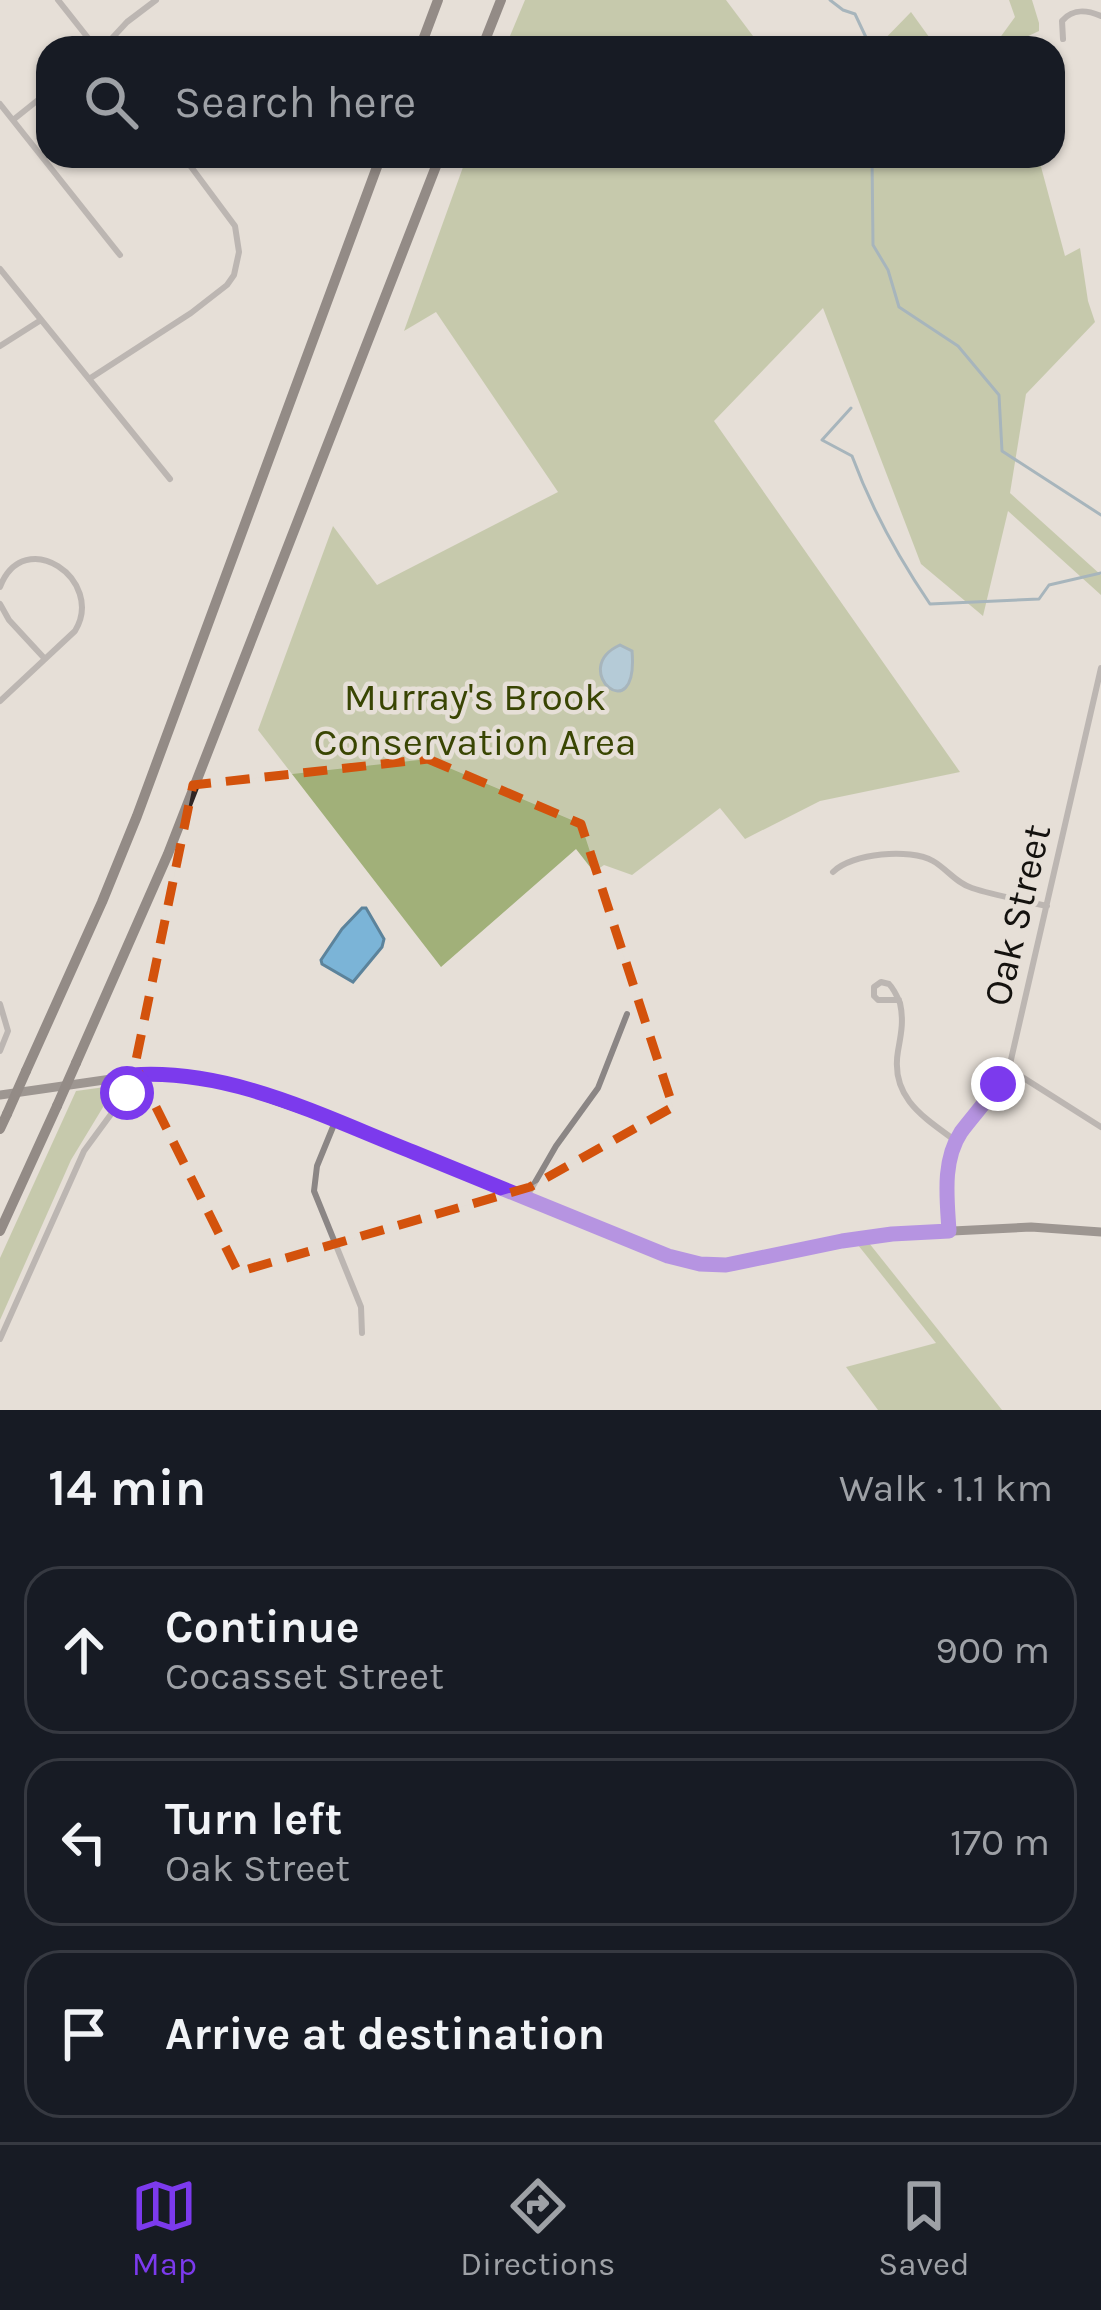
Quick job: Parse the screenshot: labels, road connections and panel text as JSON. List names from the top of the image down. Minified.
{"streets":{"street":["Oak Street"]},"parks":["Murray's Brook Conservation Area"],"page":{"search":"Search here","heading":["14 min","Walk · 1.1 km"],"list":[["Continue","Cocasset Street","900 m"],["Turn left","Oak Street","170 m"],"Arrive at destination"],"nav":["Map","Directions","Saved"]}}
